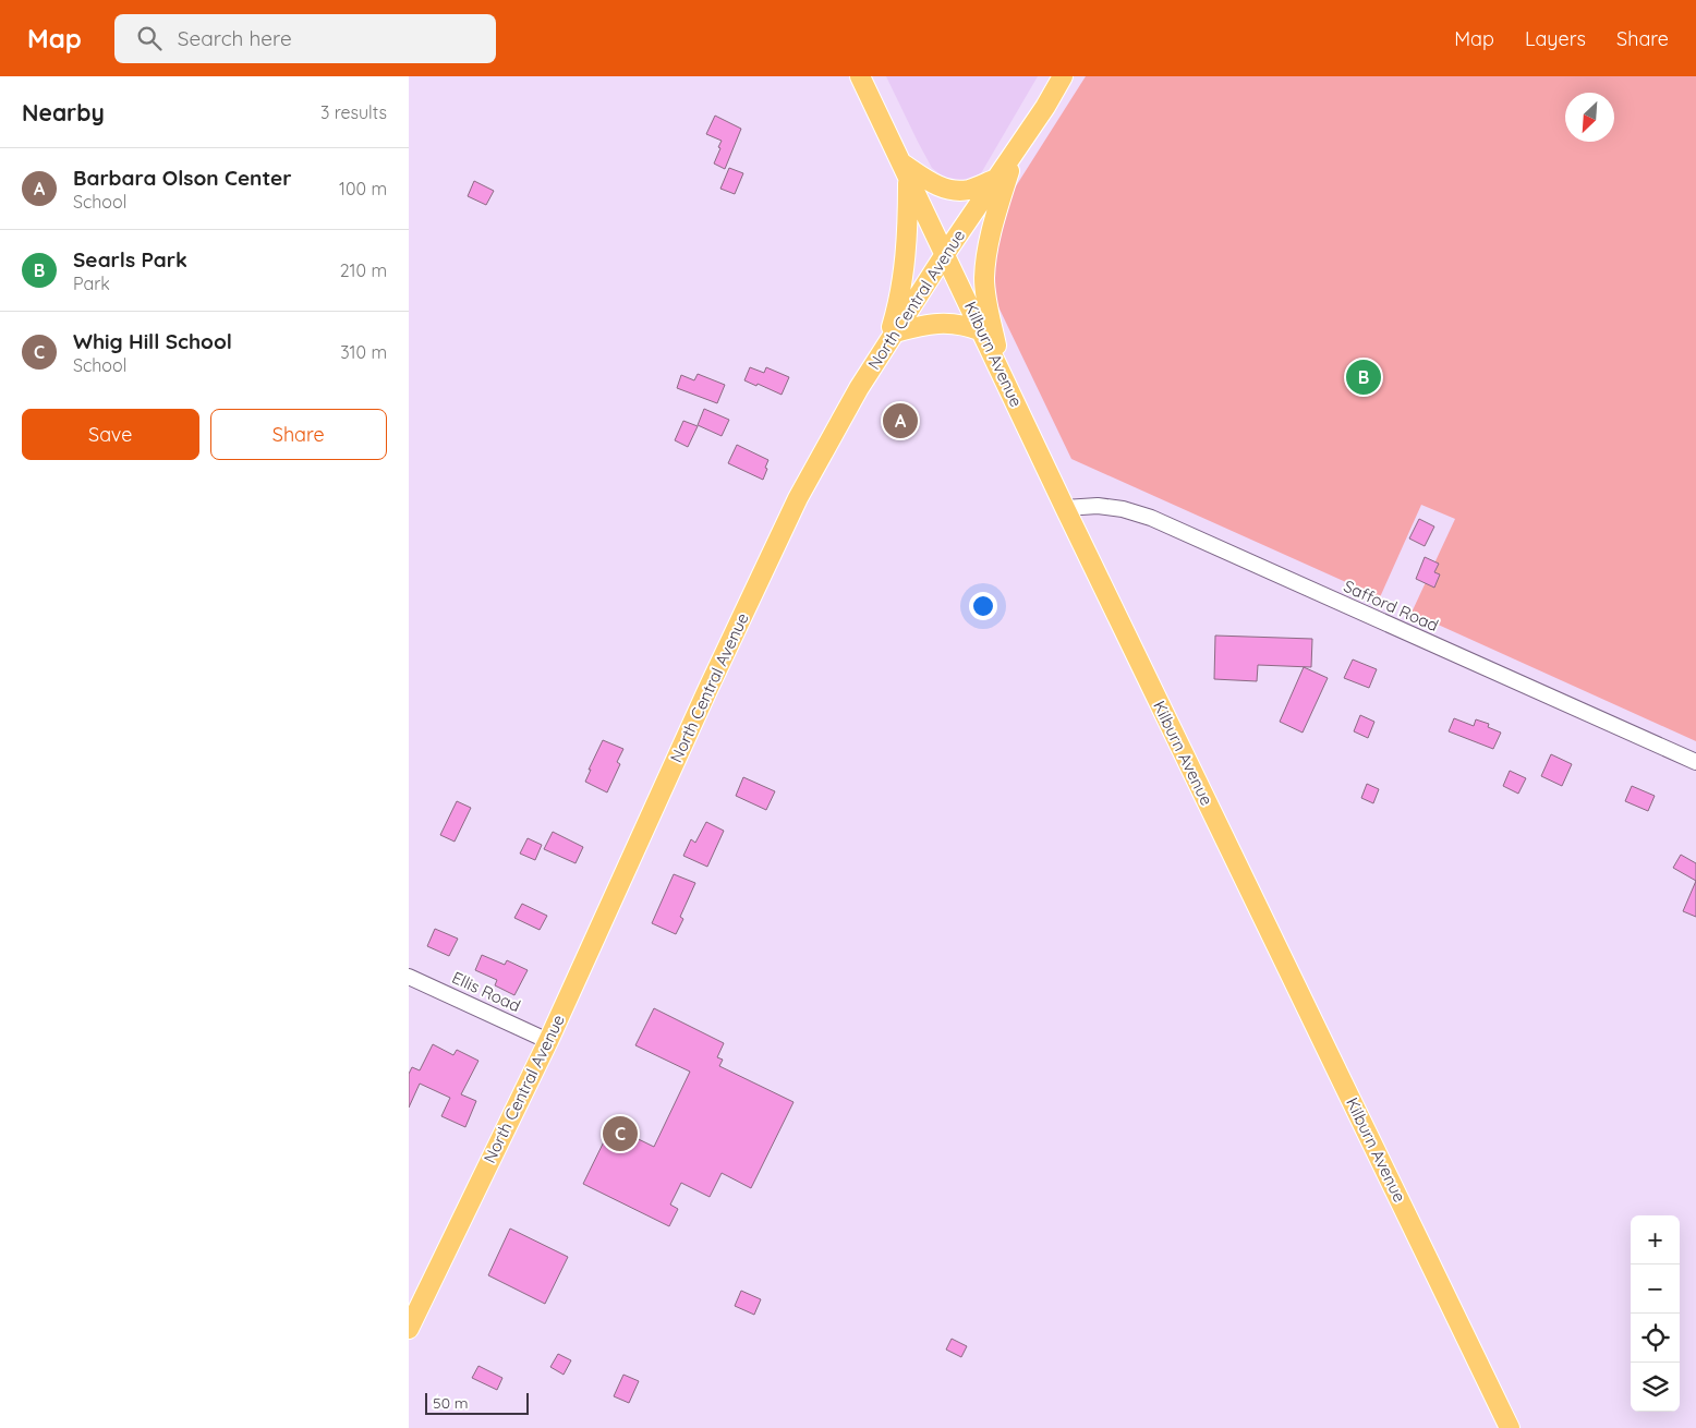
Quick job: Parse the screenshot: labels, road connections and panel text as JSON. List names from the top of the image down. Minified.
{"streets":{"main road":["North Central Avenue","Kilburn Avenue"],"street":["Safford Road","Ellis Road"]},"crossings":[["North Central Avenue","Kilburn Avenue"],["North Central Avenue","Ellis Road"],["Kilburn Avenue","Safford Road"]],"scale_bar":"50 m","north":"bottom left","page":{"header":"Map","search":"Search here","nav":["Map","Layers","Share"],"heading":["Nearby","3 results"],"list":[{"mark":"A","name":"Barbara Olson Center","note":"School","value":"100 m"},{"mark":"B","name":"Searls Park","note":"Park","value":"210 m"},{"mark":"C","name":"Whig Hill School","note":"School","value":"310 m"}],"pins":["B","A","C"],"buttons":["Save","Share"],"map_buttons":["+","−"],"scale":"50 m"}}
